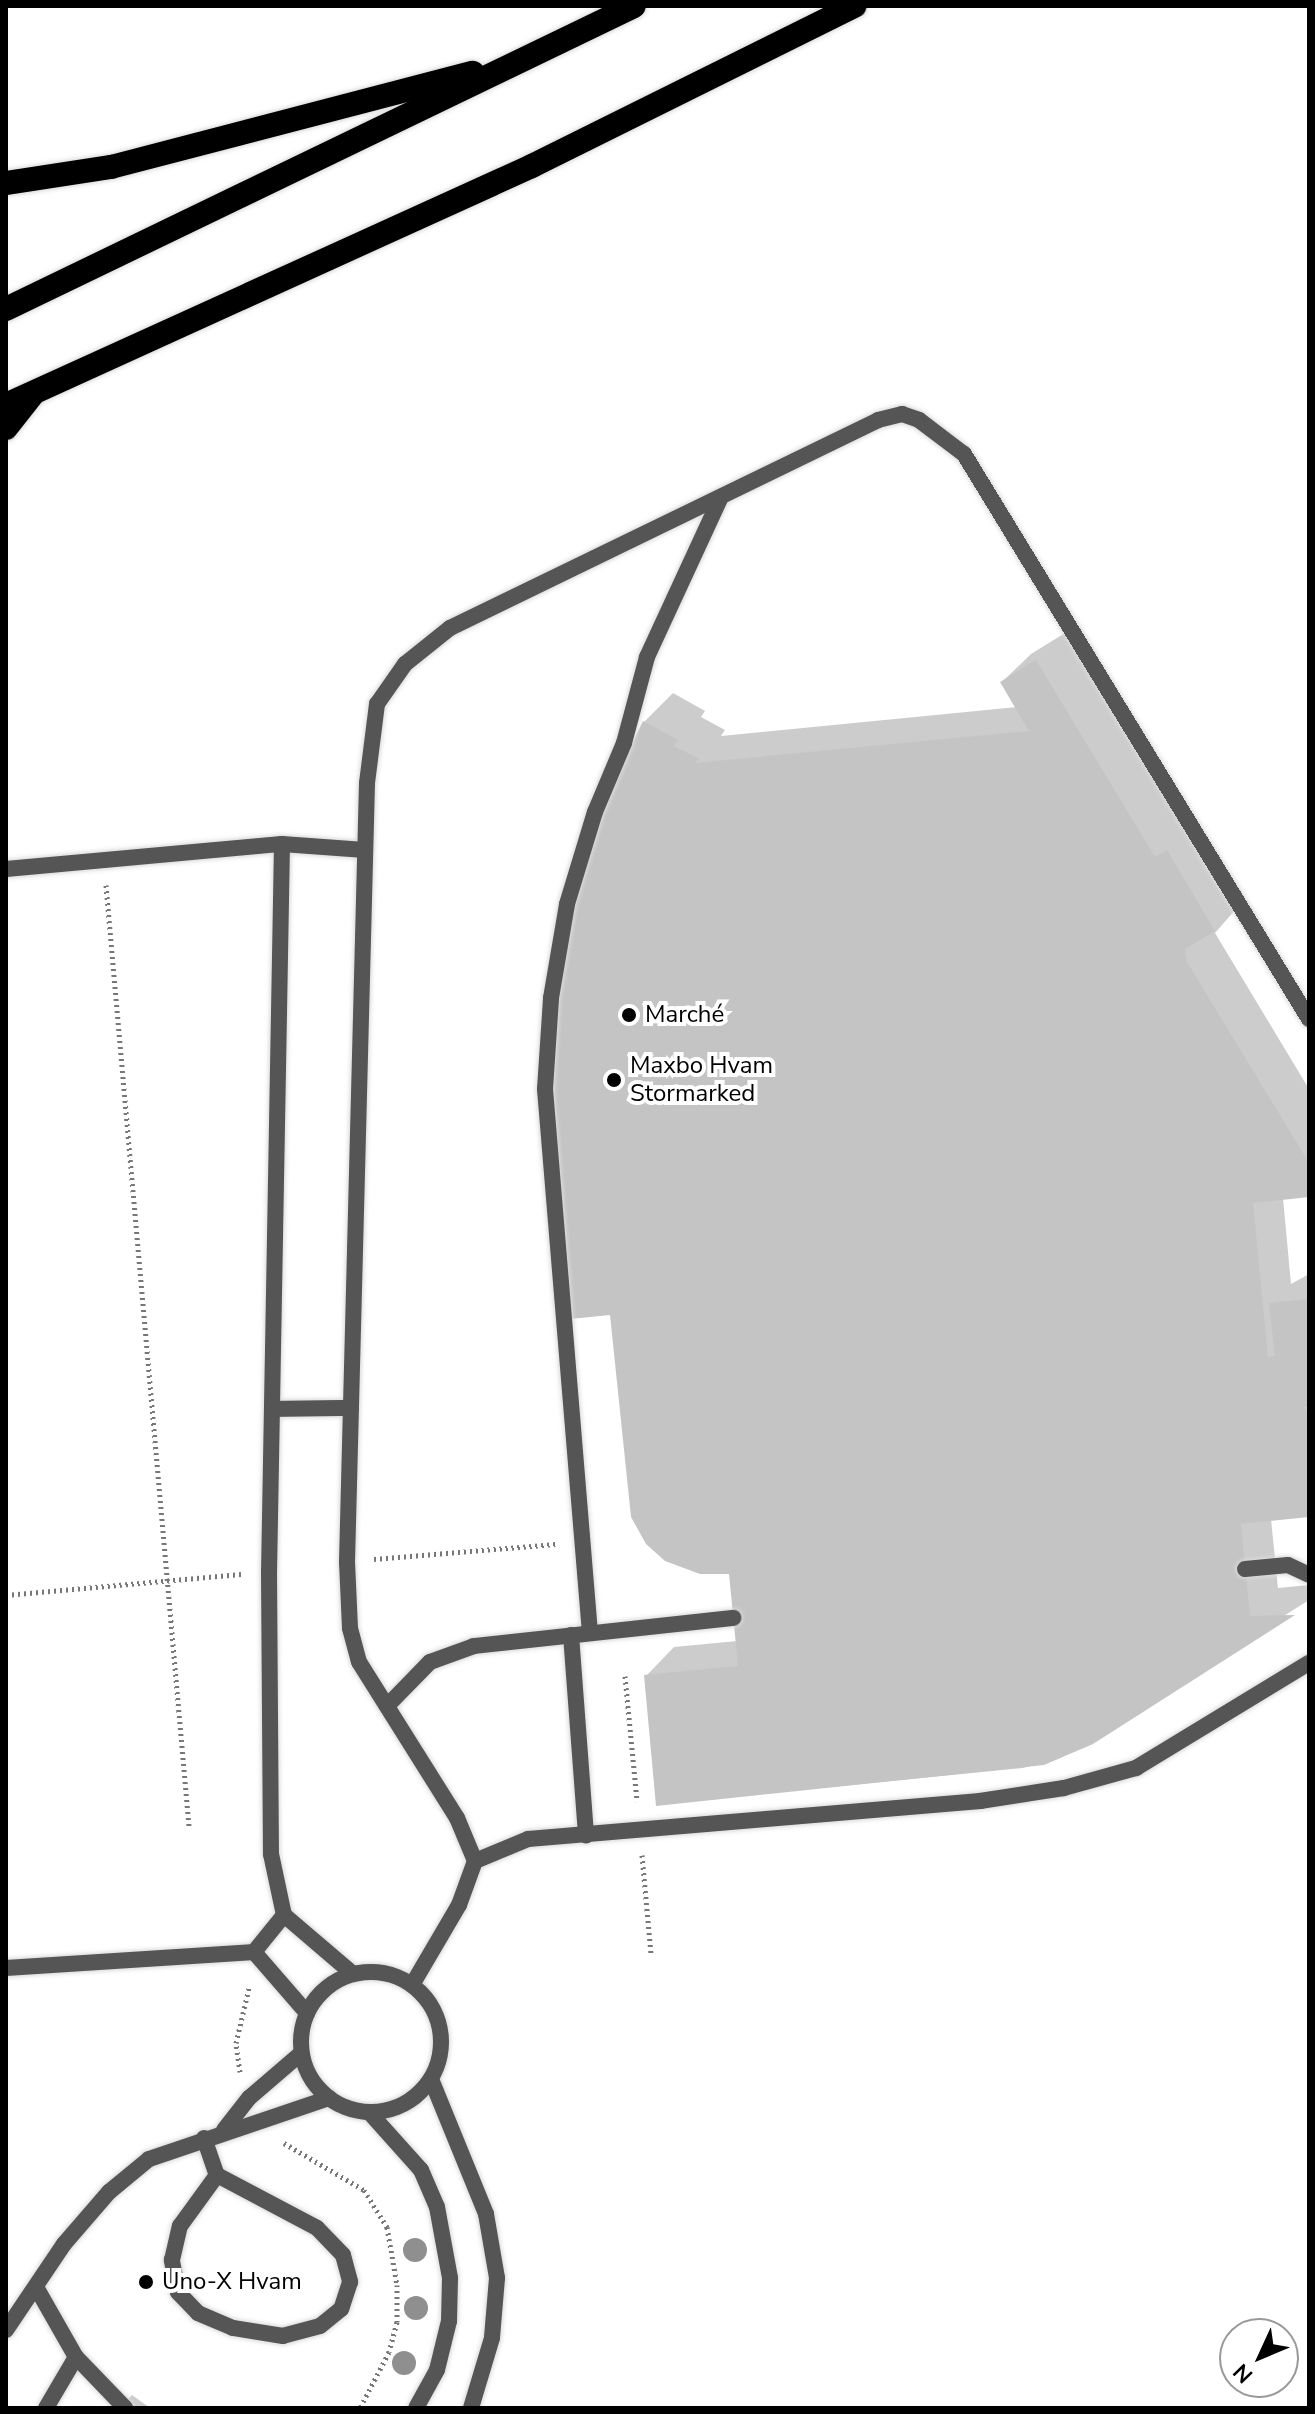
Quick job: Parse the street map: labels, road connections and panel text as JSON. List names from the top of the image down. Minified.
{"places":["Marché","Maxbo Hvam Stormarked","Uno-X Hvam"],"north":"bottom left"}
